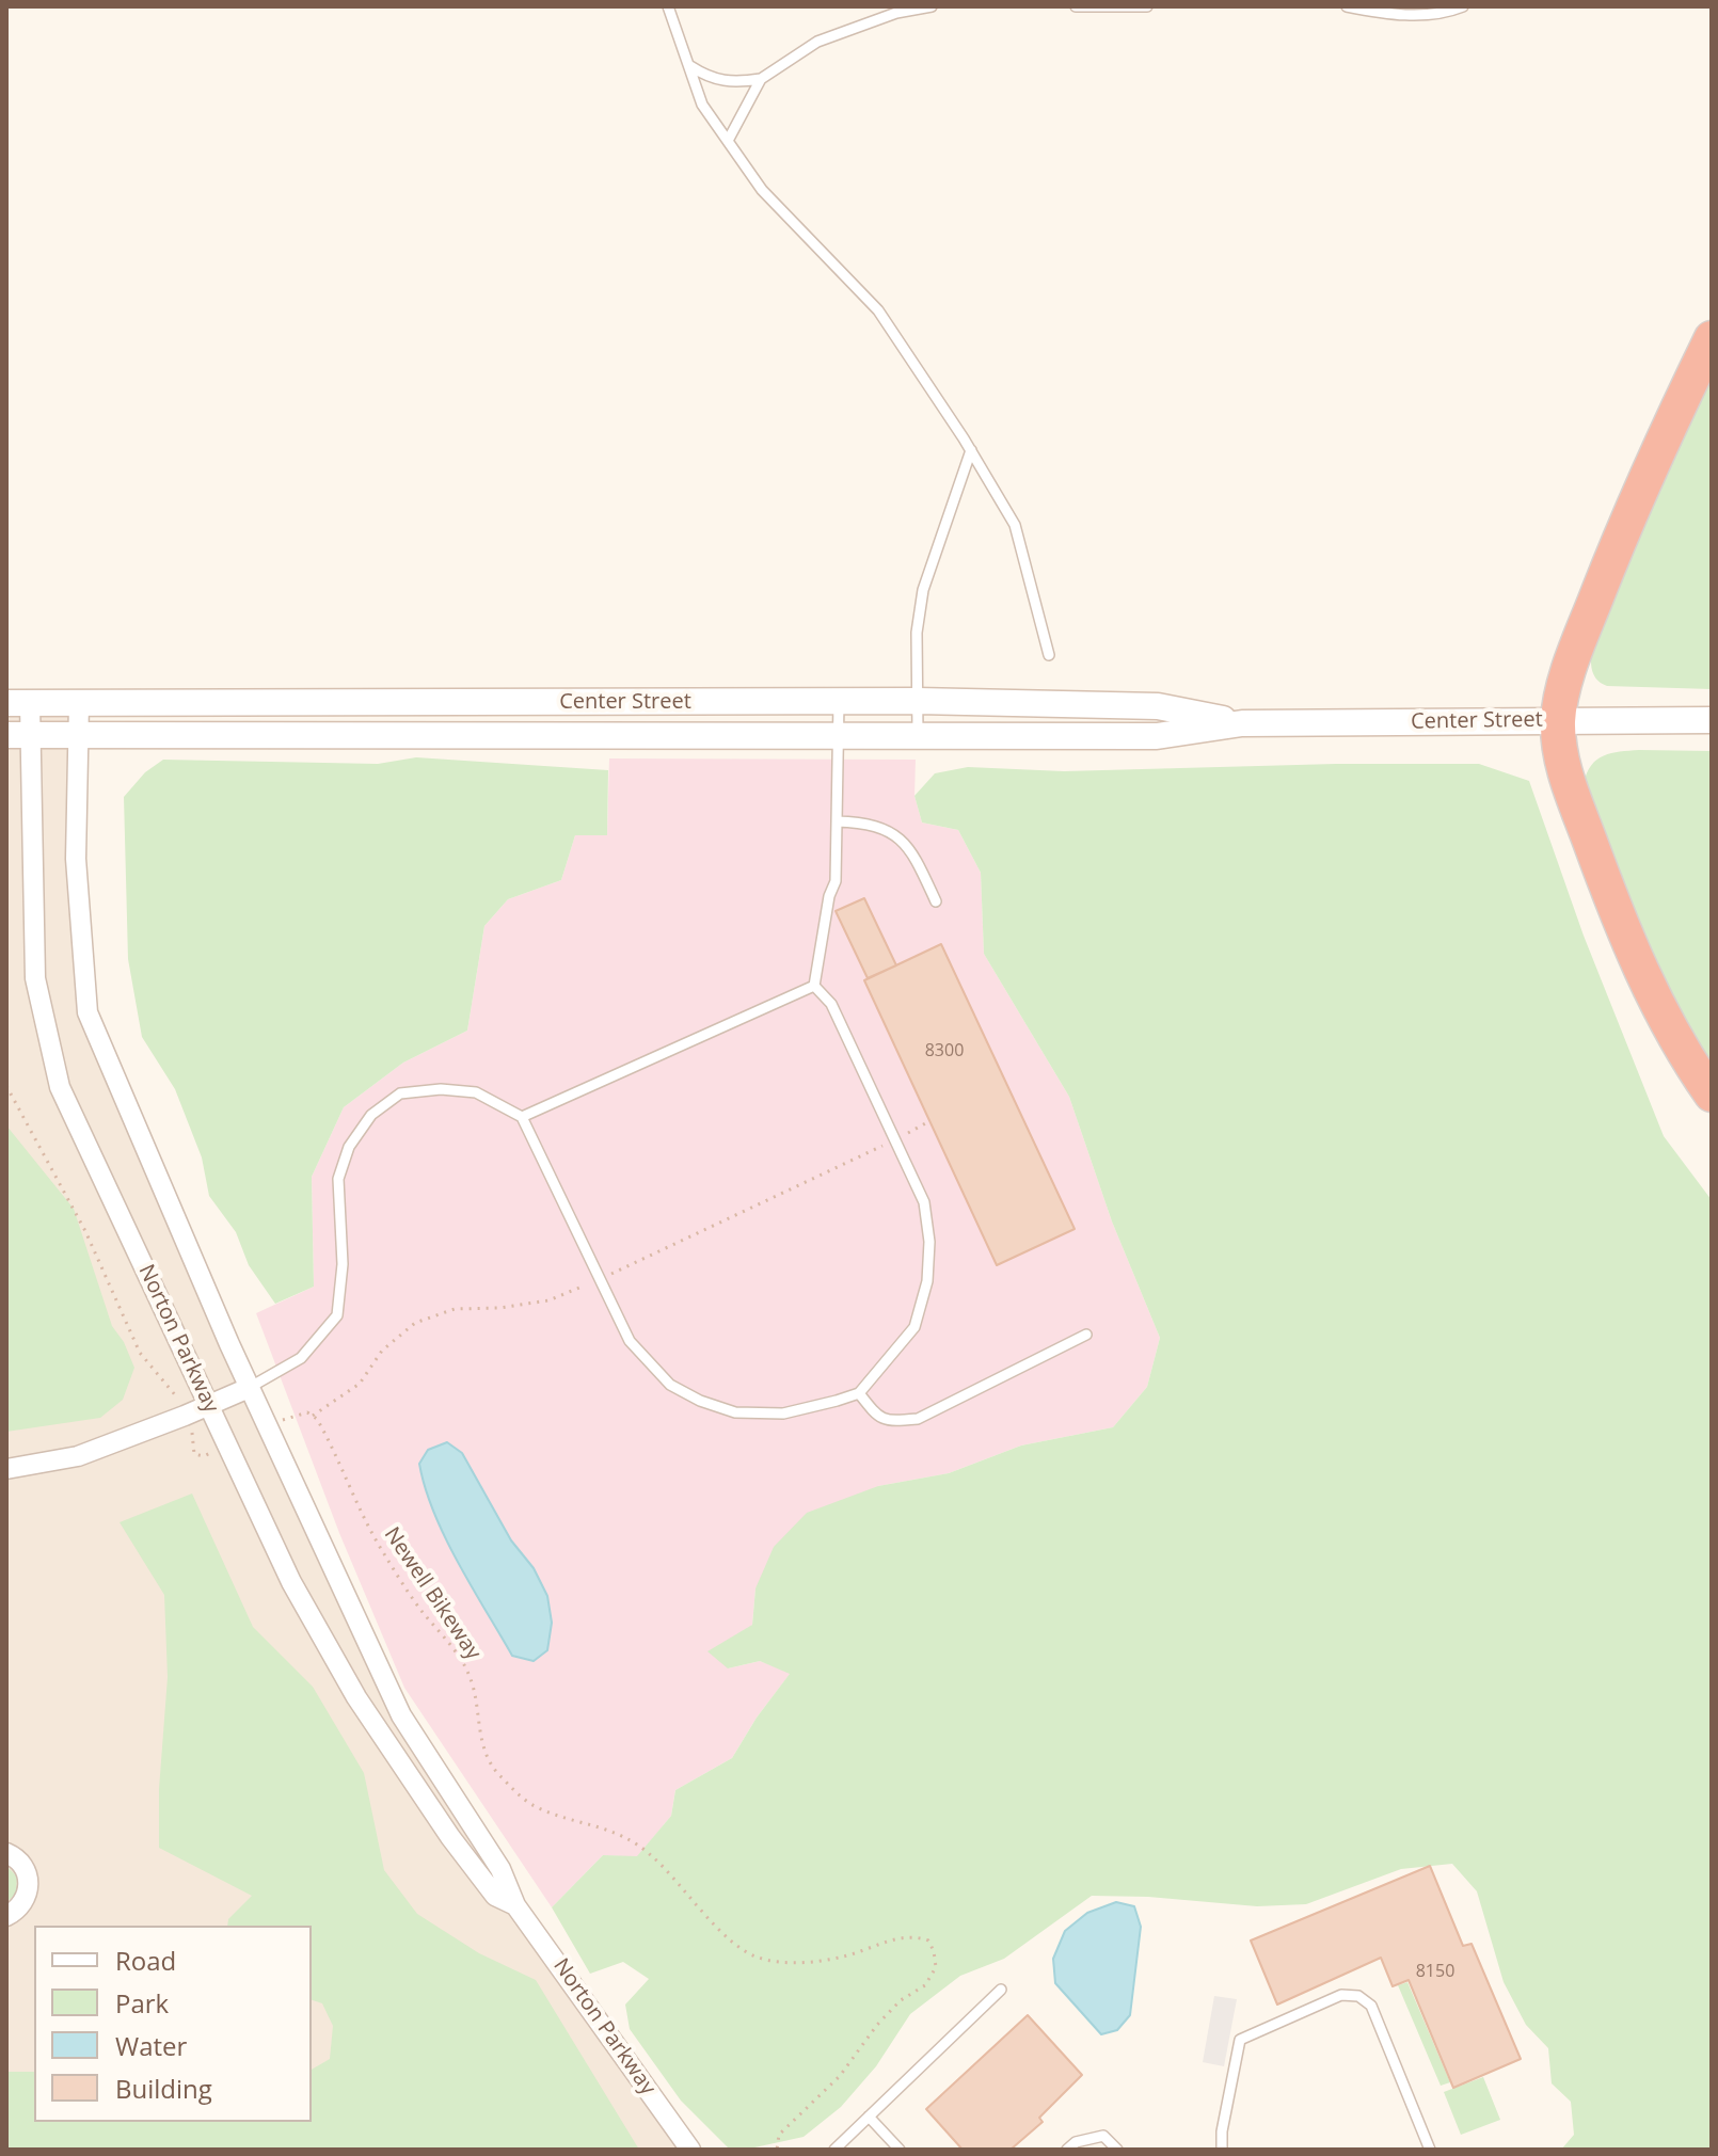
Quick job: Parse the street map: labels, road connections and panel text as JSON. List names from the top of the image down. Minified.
{"streets":{"main road":["Center Street"],"street":["Norton Parkway"],"path":["Newell Bikeway"]},"crossings":[["Center Street","Norton Parkway"]],"house_numbers":["8300","8150"],"legend":["Road","Park","Water","Building"]}
